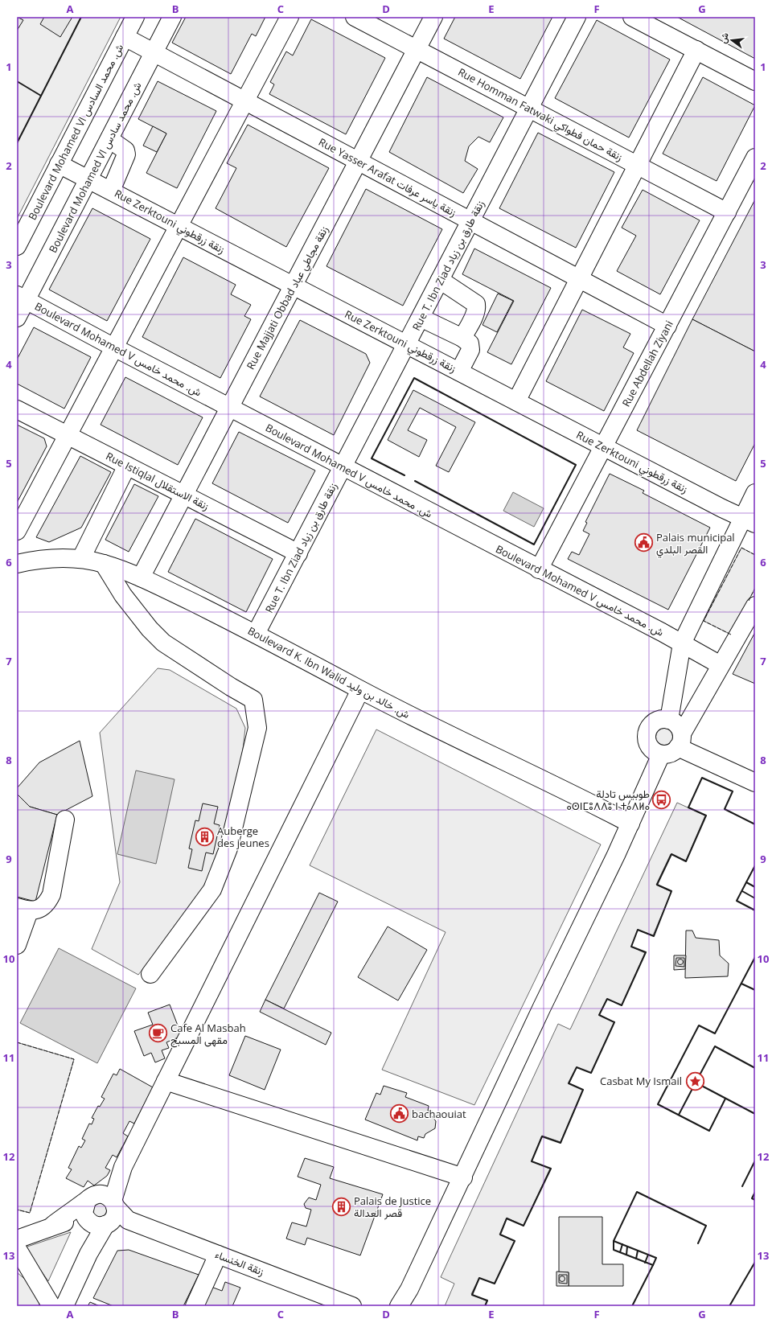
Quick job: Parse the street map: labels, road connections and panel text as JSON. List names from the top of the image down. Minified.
{"streets":{"street":["Rue Homman Fatwaki زنقة حمان فطواكي","Boulevard Mohamed VI ش. محمد السادس","Boulevard Mohamed VI ش. محمد سادس","Rue Yasser Arafat زنقة ياسر عرفات","Rue Zerktouni زنقة زرقطوني","Rue T. Ibn Ziad زنقة طارق بن زياد","Rue Majjati Obbad زنقة مجاطي عباد","Boulevard Mohamed V ش. محمد خامس","Rue Abdellah Ziyani","Rue Istiqlal زنقة الاستقلال","Boulevard K. Ibn Walid ش. خالد بن وليد","زنقة الخنساء"]},"crossings":[["Rue Homman Fatwaki زنقة حمان فطواكي","Rue T. Ibn Ziad زنقة طارق بن زياد"],["Rue Homman Fatwaki زنقة حمان فطواكي","Rue Majjati Obbad زنقة مجاطي عباد"],["Rue Homman Fatwaki زنقة حمان فطواكي","Rue Abdellah Ziyani"],["Boulevard Mohamed VI ش. محمد السادس","Rue Yasser Arafat زنقة ياسر عرفات"],["Boulevard Mohamed VI ش. محمد السادس","Rue Zerktouni زنقة زرقطوني"],["Boulevard Mohamed VI ش. محمد سادس","Rue Yasser Arafat زنقة ياسر عرفات"],["Boulevard Mohamed VI ش. محمد سادس","Rue Zerktouni زنقة زرقطوني"],["Boulevard Mohamed VI ش. محمد سادس","Boulevard Mohamed V ش. محمد خامس"],["Rue Yasser Arafat زنقة ياسر عرفات","Rue T. Ibn Ziad زنقة طارق بن زياد"],["Rue Yasser Arafat زنقة ياسر عرفات","Rue Majjati Obbad زنقة مجاطي عباد"],["Rue Yasser Arafat زنقة ياسر عرفات","Rue Abdellah Ziyani"],["Rue Zerktouni زنقة زرقطوني","Rue T. Ibn Ziad زنقة طارق بن زياد"],["Rue Zerktouni زنقة زرقطوني","Rue Majjati Obbad زنقة مجاطي عباد"],["Rue Zerktouni زنقة زرقطوني","Rue Abdellah Ziyani"],["Rue T. Ibn Ziad زنقة طارق بن زياد","Boulevard Mohamed V ش. محمد خامس"],["Rue T. Ibn Ziad زنقة طارق بن زياد","Rue Istiqlal زنقة الاستقلال"],["Rue T. Ibn Ziad زنقة طارق بن زياد","Boulevard K. Ibn Walid ش. خالد بن وليد"],["Rue Majjati Obbad زنقة مجاطي عباد","Boulevard Mohamed V ش. محمد خامس"],["Rue Majjati Obbad زنقة مجاطي عباد","Rue Istiqlal زنقة الاستقلال"],["Rue Majjati Obbad زنقة مجاطي عباد","Boulevard K. Ibn Walid ش. خالد بن وليد"],["Boulevard Mohamed V ش. محمد خامس","Rue Abdellah Ziyani"]],"places":{"public building":["Palais municipal القصر البلدي","bachaouiat"],"bus stop":["طوبيس تادلة ⴰⵙⵏⵎⵓⴷⴷⵓ ⵏ ⵜⴰⴷⵍⴰ"],"building":["Auberge des jeunes","Palais de Justice قصر العدالة"],"cafe":["Cafe Al Masbah مقهى المسبح"],"place":["Casbat My Ismail"]},"north":"left","grid":{"columns":["A","B","C","D","E","F","G"],"rows":["1","2","3","4","5","6","7","8","9","10","11","12","13"]}}
